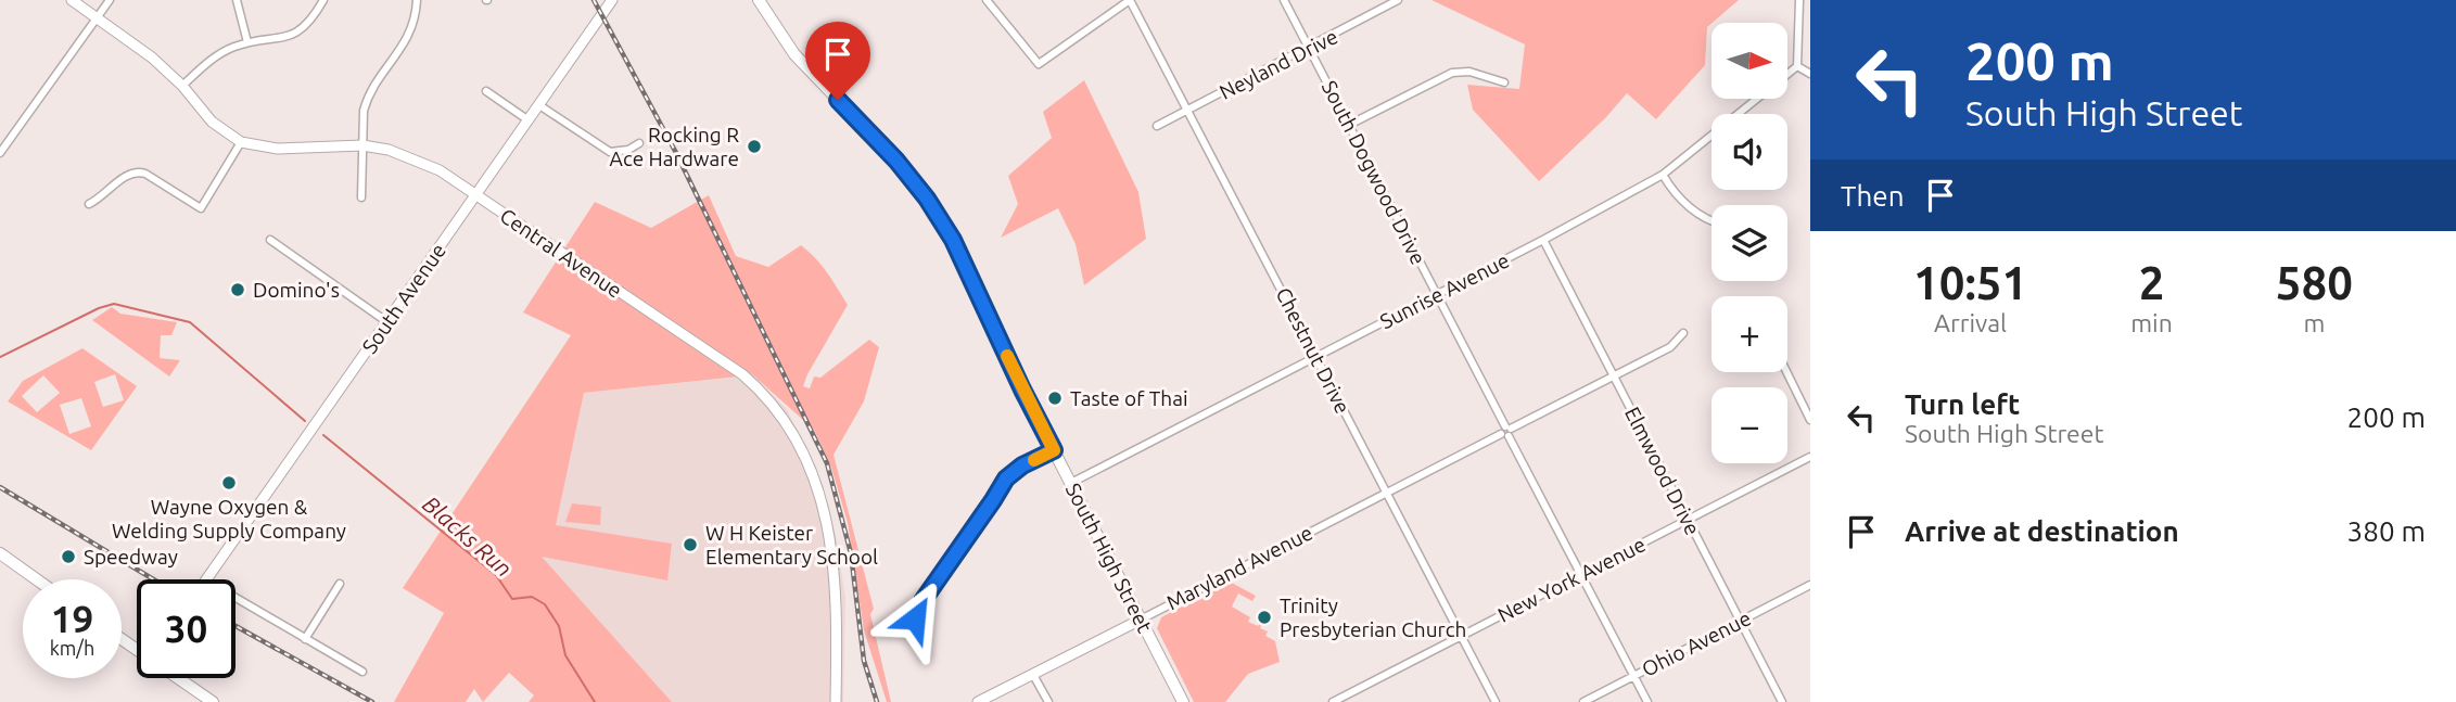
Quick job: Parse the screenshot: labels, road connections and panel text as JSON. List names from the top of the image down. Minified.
{"streets":{"main road":["South High Street"],"street":["Neyland Drive","South Dogwood Drive","Central Avenue","Sunrise Avenue","South Avenue","Chestnut Drive","Elmwood Drive","Maryland Avenue","New York Avenue","Ohio Avenue"]},"crossings":[["Neyland Drive","South Dogwood Drive"],["Neyland Drive","Chestnut Drive"],["South Dogwood Drive","Sunrise Avenue"],["South Dogwood Drive","Maryland Avenue"],["South Dogwood Drive","New York Avenue"],["South Dogwood Drive","Ohio Avenue"],["Central Avenue","South Avenue"],["Sunrise Avenue","Chestnut Drive"],["Sunrise Avenue","Elmwood Drive"],["Sunrise Avenue","South High Street"],["Chestnut Drive","Maryland Avenue"],["Chestnut Drive","New York Avenue"],["Elmwood Drive","Maryland Avenue"],["Elmwood Drive","New York Avenue"],["Elmwood Drive","Ohio Avenue"],["South High Street","Maryland Avenue"]],"water":["Blacks Run"],"places":["Rocking R Ace Hardware","Domino's","Taste of Thai","Wayne Oxygen & Welding Supply Company","W H Keister Elementary School","Speedway","Trinity Presbyterian Church"],"north":"right","page":{"turn":["200 m","South High Street"],"map_buttons":["+","−"],"then":"Then","eta":["10:51","Arrival","2","min","580","m"],"list":[{"name":"Turn left","note":"South High Street","value":"200 m"},{"name":"Arrive at destination","value":"380 m"}],"speed":"19 km/h","limit":"30"}}
